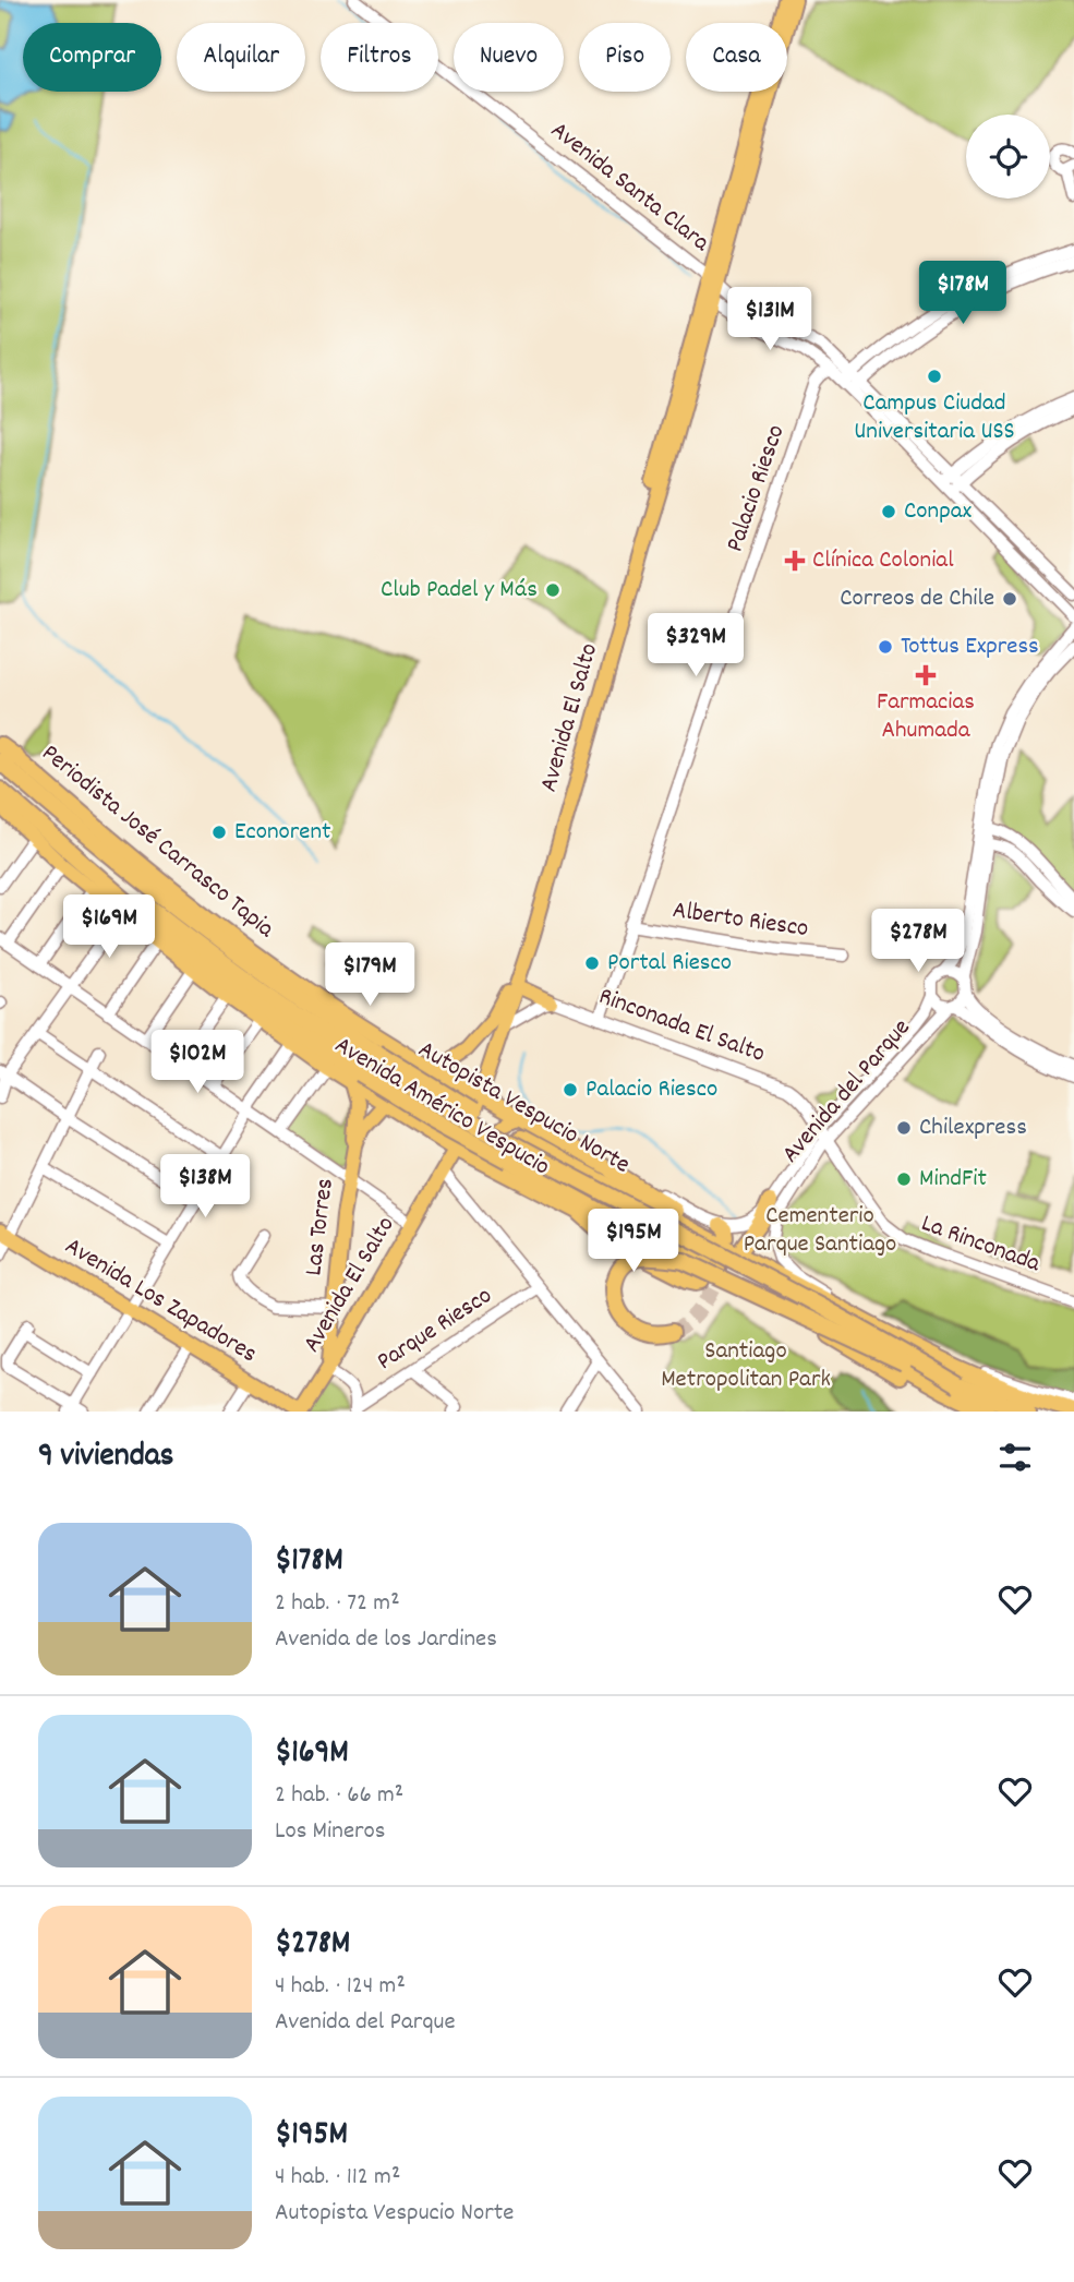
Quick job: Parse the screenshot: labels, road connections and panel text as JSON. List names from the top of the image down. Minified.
{"streets":{"highway":["Autopista Vespucio Norte"],"main road":["Avenida El Salto","Periodista José Carrasco Tapia","Avenida Américo Vespucio","Las Torres","Avenida Los Zapadores"],"street":["Avenida Santa Clara","Palacio Riesco","Alberto Riesco","Rinconada El Salto","Avenida del Parque","La Rinconada","Parque Riesco"]},"crossings":[["Avenida Santa Clara","Palacio Riesco"],["Avenida Santa Clara","Avenida El Salto"],["Palacio Riesco","Alberto Riesco"],["Palacio Riesco","Rinconada El Salto"],["Avenida El Salto","Periodista José Carrasco Tapia"],["Avenida El Salto","Avenida Américo Vespucio"],["Avenida El Salto","Las Torres"],["Avenida El Salto","Avenida Los Zapadores"],["Periodista José Carrasco Tapia","Avenida Américo Vespucio"],["Periodista José Carrasco Tapia","Autopista Vespucio Norte"],["Rinconada El Salto","Avenida del Parque"],["Rinconada El Salto","La Rinconada"],["Avenida del Parque","La Rinconada"],["Avenida Américo Vespucio","Autopista Vespucio Norte"],["Avenida Américo Vespucio","Las Torres"]],"parks":["Cementerio Parque Santiago","Santiago Metropolitan Park"],"places":{"other":["Campus Ciudad Universitaria USS","Conpax","Club Padel y Más","Correos de Chile","Tottus Express","Econorent","Portal Riesco","Palacio Riesco","Chilexpress","MindFit"],"health":["Clínica Colonial","Farmacias Ahumada"]},"page":{"chip":["Comprar","Alquilar","Filtros","Nuevo","Piso","Casa"],"price":["$178M","$131M","$329M","$169M","$278M","$179M","$102M","$138M","$195M"],"heading":"9 viviendas","list":[{"name":"$178M","note":"2 hab. · 72 m² · Avenida de los Jardines"},{"name":"$169M","note":"2 hab. · 66 m² · Los Mineros"},{"name":"$278M","note":"4 hab. · 124 m² · Avenida del Parque"},{"name":"$195M","note":"4 hab. · 112 m² · Autopista Vespucio Norte"}]}}
